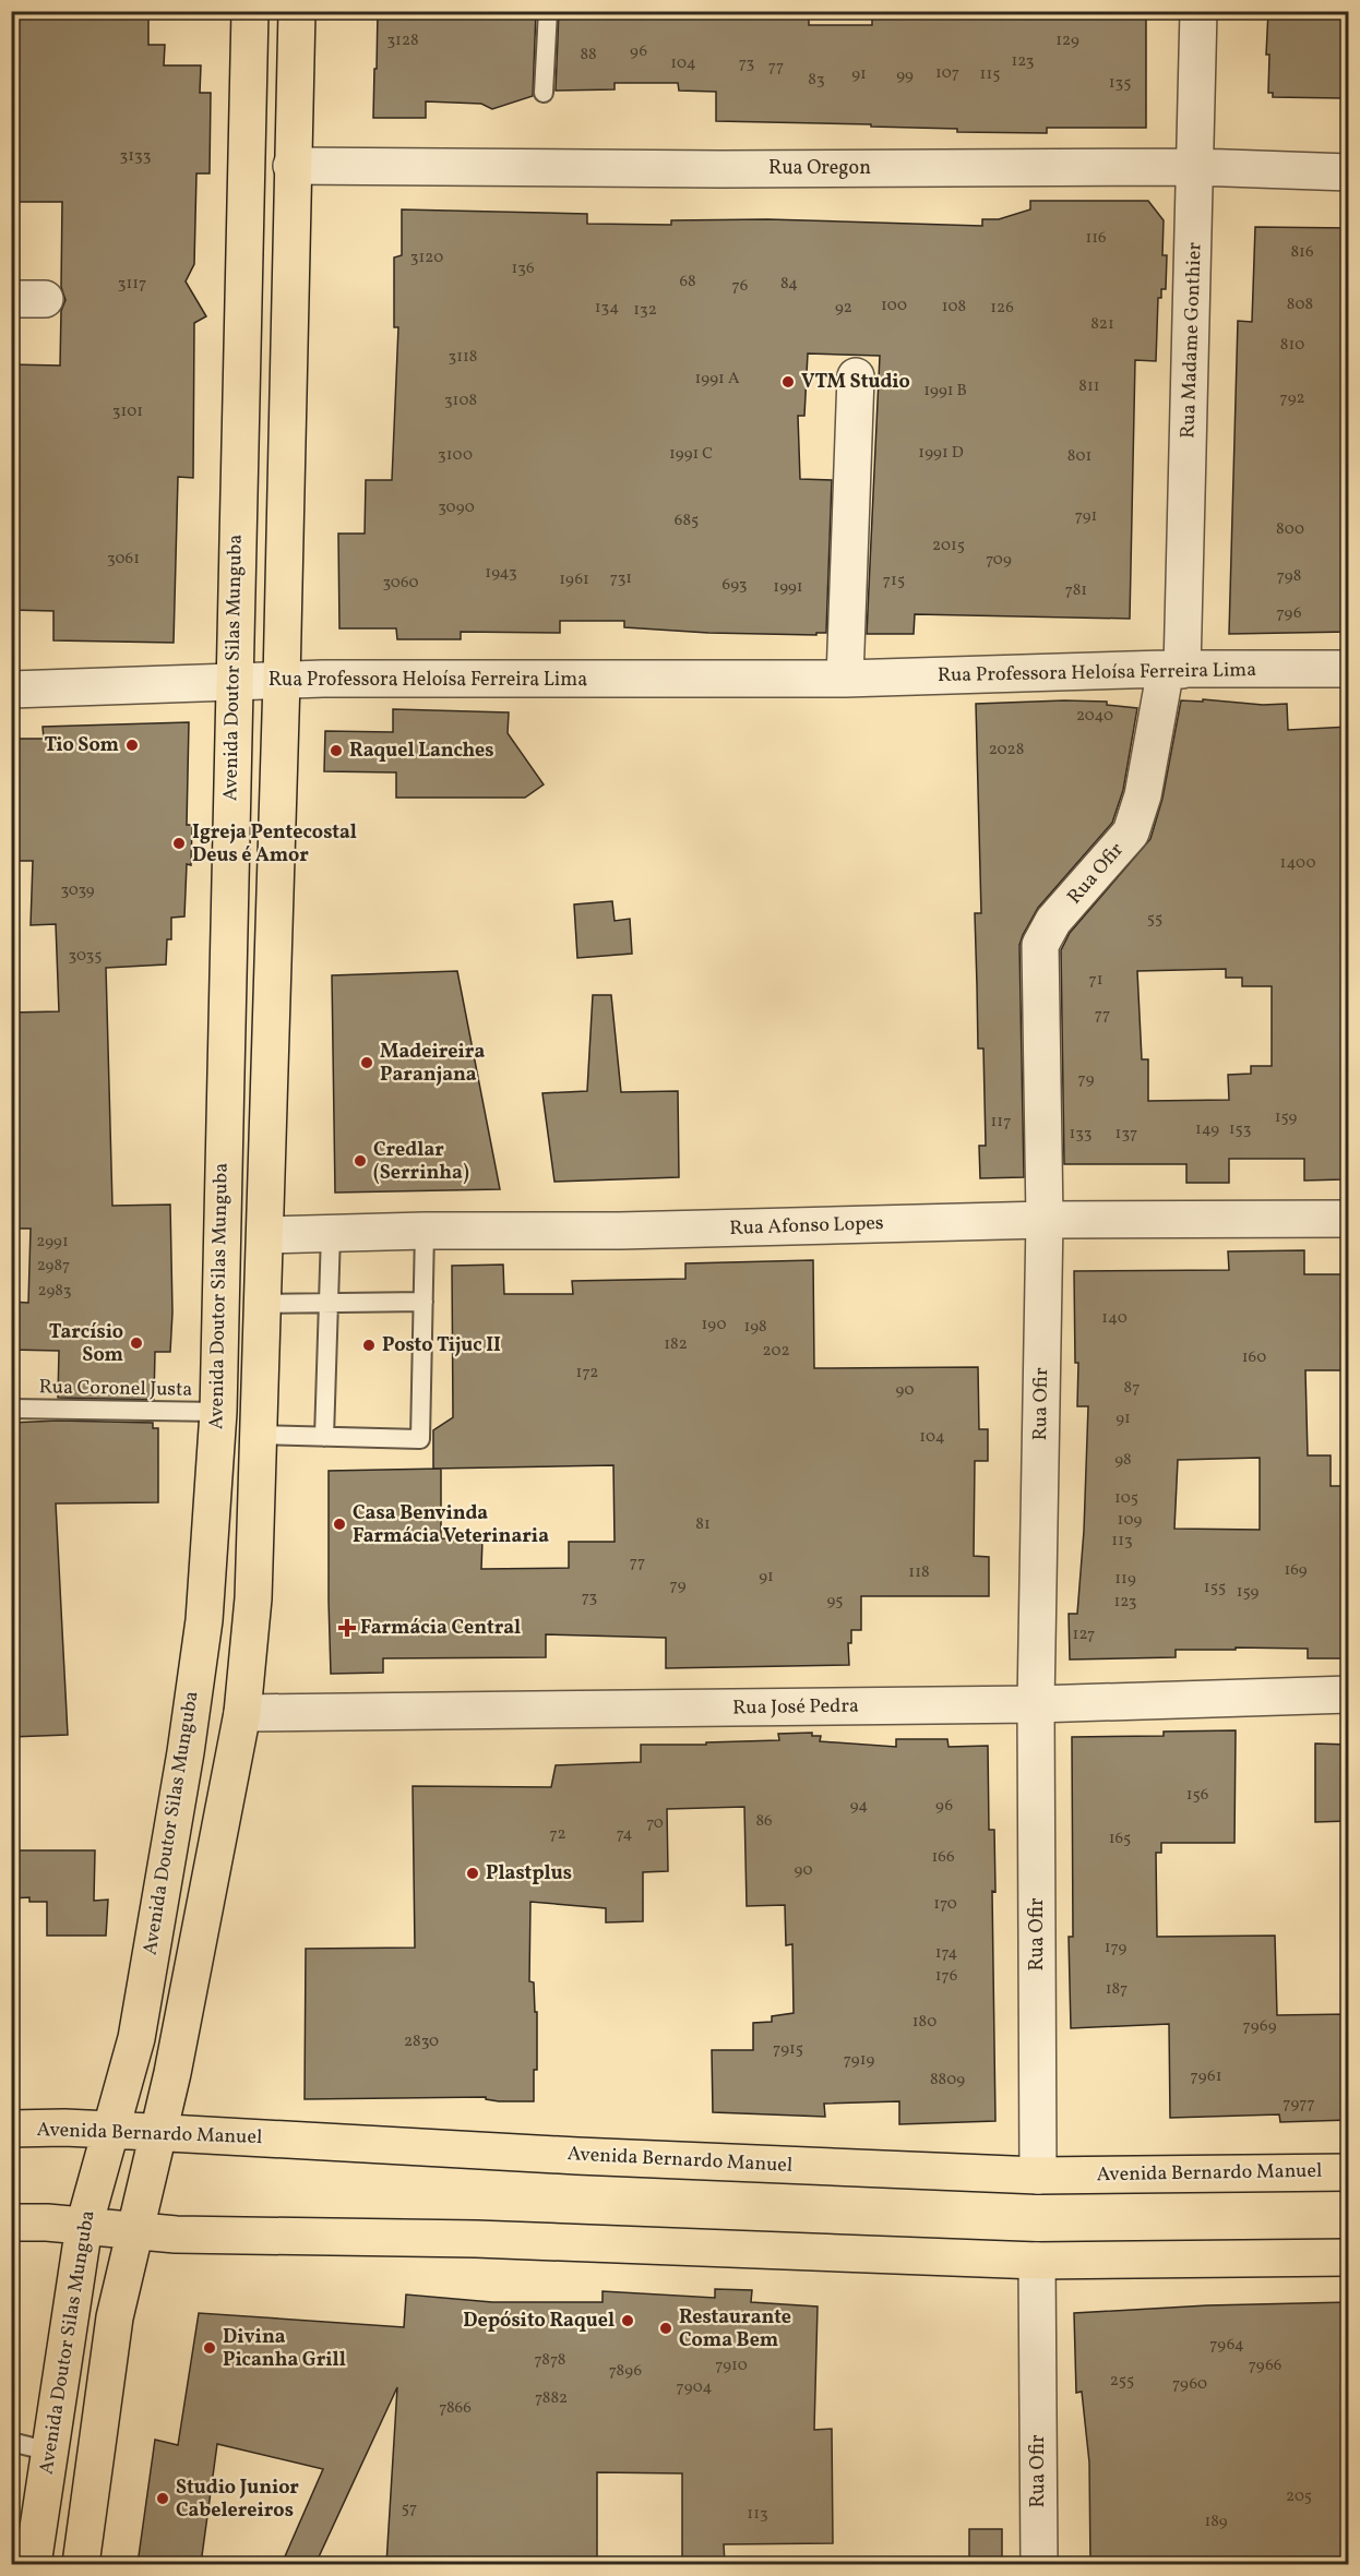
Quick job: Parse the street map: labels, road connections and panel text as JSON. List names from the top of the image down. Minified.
{"streets":{"main road":["Avenida Doutor Silas Munguba","Avenida Bernardo Manuel"],"street":["Rua Oregon","Rua Madame Gonthier","Rua Professora Heloísa Ferreira Lima","Rua Ofir","Rua Afonso Lopes","Rua José Pedra"],"lane":["Rua Coronel Justa"]},"crossings":[["Rua Oregon","Rua Madame Gonthier"],["Rua Madame Gonthier","Rua Professora Heloísa Ferreira Lima"],["Rua Madame Gonthier","Rua Ofir"],["Avenida Doutor Silas Munguba","Rua Professora Heloísa Ferreira Lima"],["Avenida Doutor Silas Munguba","Rua Coronel Justa"],["Avenida Doutor Silas Munguba","Avenida Bernardo Manuel"],["Rua Professora Heloísa Ferreira Lima","Rua Ofir"],["Rua Ofir","Rua Afonso Lopes"],["Rua Ofir","Rua José Pedra"],["Rua Ofir","Avenida Bernardo Manuel"]],"places":{"other":["VTM Studio","Tio Som","Raquel Lanches","Igreja Pentecostal Deus é Amor","Madeireira Paranjana","Credlar (Serrinha)","Tarcísio Som","Posto Tijuc II","Casa Benvinda Farmácia Veterinaria","Plastplus","Depósito Raquel","Restaurante Coma Bem","Divina Picanha Grill","Studio Junior Cabelereiros"],"health":["Farmácia Central"]},"house_numbers":["3128","129","96","88","123","104","73","77","107","91","115","99","83","135","3133","116","816","3120","136","68","3117","84","76","808","100","108","134","92","126","132","821","810","3118","1991 A","811","1991 B","792","3108","3101","1991 D","1991 C","3100","801","3090","791","685","800","2015","3061","709","1943","798","731","1961","715","3060","693","1991","781","796","2040","2028","1400","3039","55","3035","71","77","79","159","117","149","153","133","137","2991","2987","2983","140","190","198","182","202","160","172","87","90","91","104","98","105","109","81","113","77","169","118","91","119","79","155","159","73","95","123","127","156","94","96","86","70","72","74","165","166","90","170","179","174","176","187","180","7969","2830","7915","7919","7961","8809","7977","7964","7878","7910","7966","7896","255","7960","7904","7882","7866","205","57","113","189"]}
